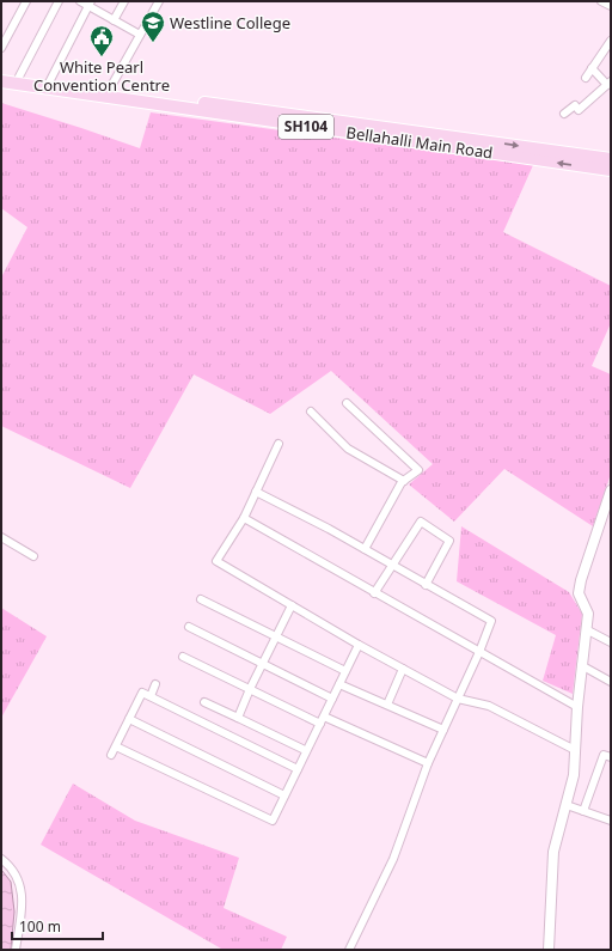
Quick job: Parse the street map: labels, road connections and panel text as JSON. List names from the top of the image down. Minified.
{"streets":{"main road":["SH104","Bellahalli Main Road"]},"places":{"school or university":["Westline College"],"public building":["White Pearl Convention Centre"]},"scale_bar":"100 m"}
